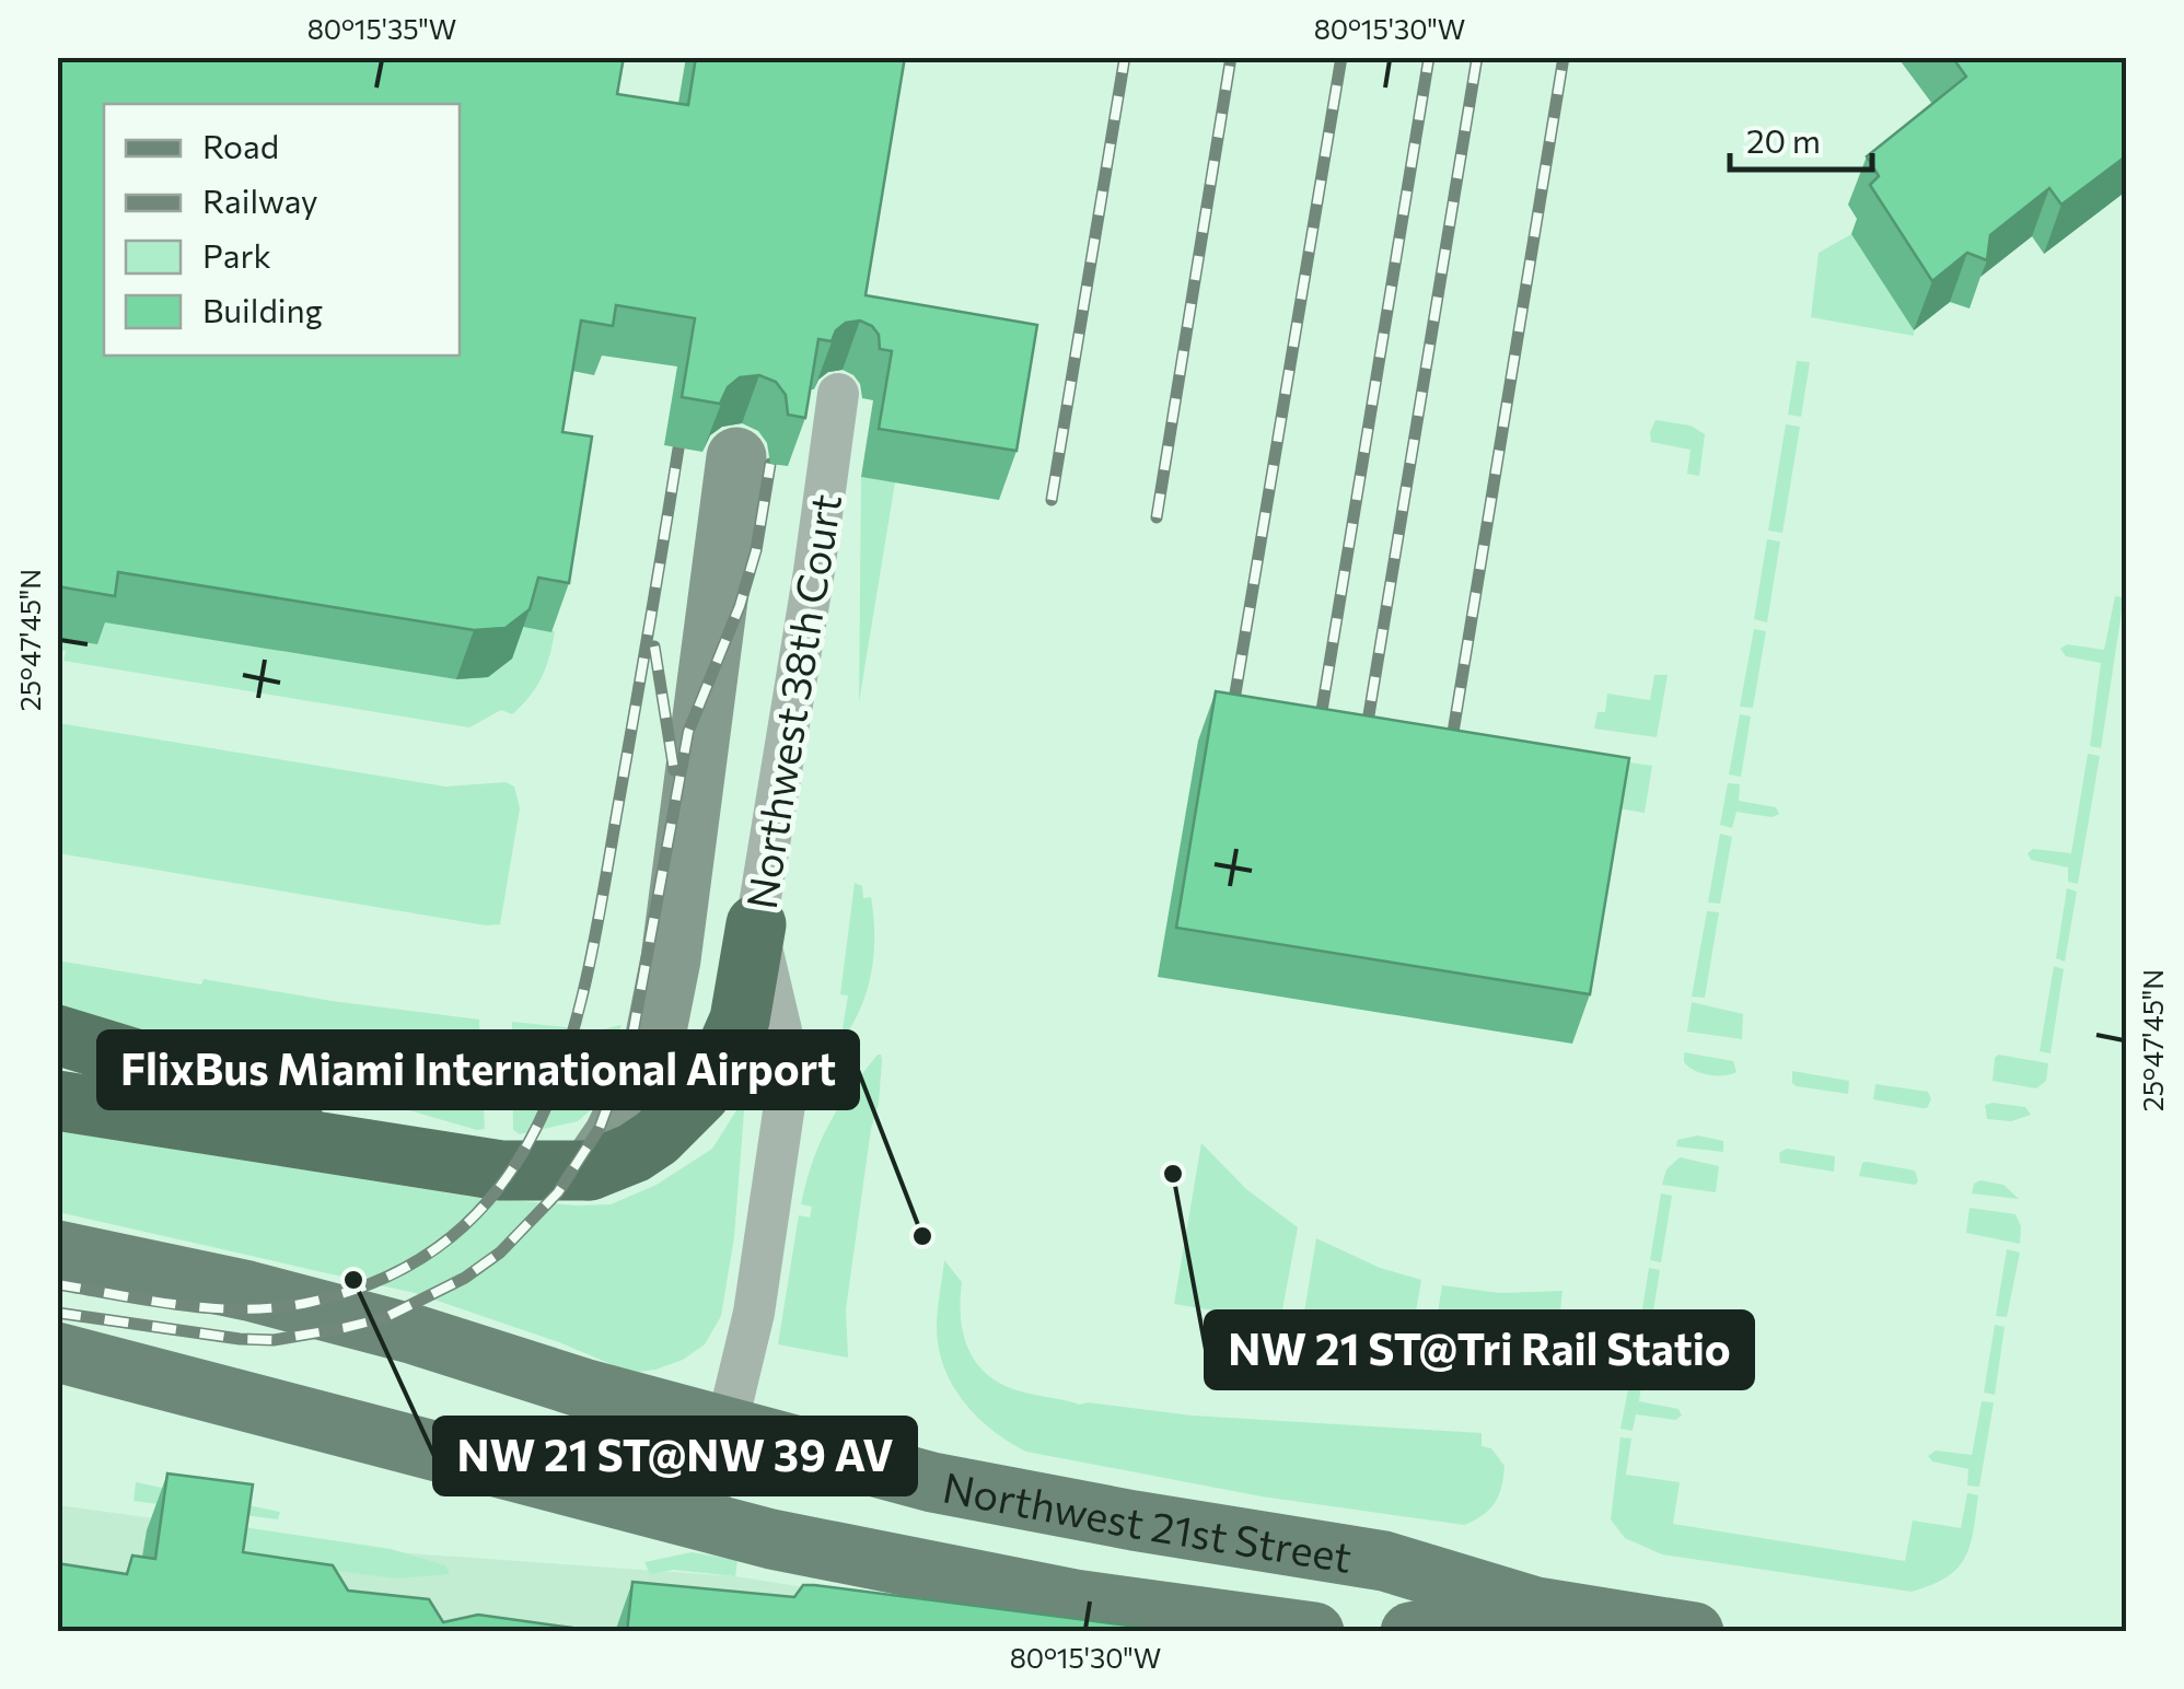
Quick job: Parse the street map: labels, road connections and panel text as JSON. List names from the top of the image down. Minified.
{"streets":{"main road":["Northwest 21st Street"],"street":["Northwest 38th Court"]},"crossings":[["Northwest 38th Court","Northwest 21st Street"]],"places":["NW 21 ST@Tri Rail Statio","FlixBus Miami International Airport","NW 21 ST@NW 39 AV"],"legend":["Road","Railway","Park","Building"],"scale_bar":"20 m","coordinates":["80°15'35\"W","80°15'30\"W","25°47'45\"N"]}
